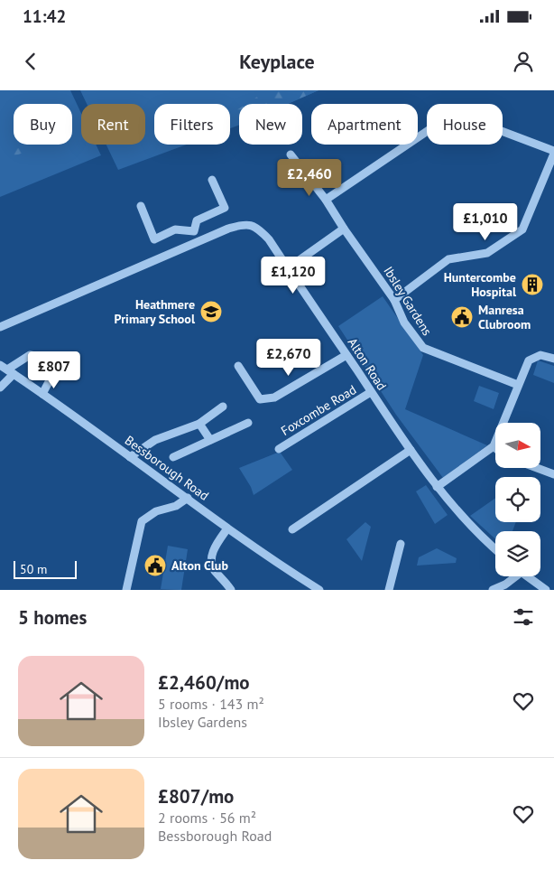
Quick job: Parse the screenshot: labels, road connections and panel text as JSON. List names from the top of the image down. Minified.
{"streets":{"street":["Ibsley Gardens","Alton Road","Foxcombe Road","Bessborough Road"]},"crossings":[["Alton Road","Foxcombe Road"]],"places":{"building":["Huntercombe Hospital"],"school or university":["Heathmere Primary School"],"public building":["Manresa Clubroom","Alton Club"]},"scale_bar":"50 m","north":"right","page":{"status":"11:42","header":"Keyplace","chip":["Buy","Rent","Filters","New","Apartment","House"],"price":["£2,460","£1,010","£1,120","£2,670","£807"],"scale":"50 m","heading":"5 homes","list":[{"name":"£2,460/mo","note":"5 rooms · 143 m² · Ibsley Gardens"},{"name":"£807/mo","note":"2 rooms · 56 m² · Bessborough Road"}]}}
